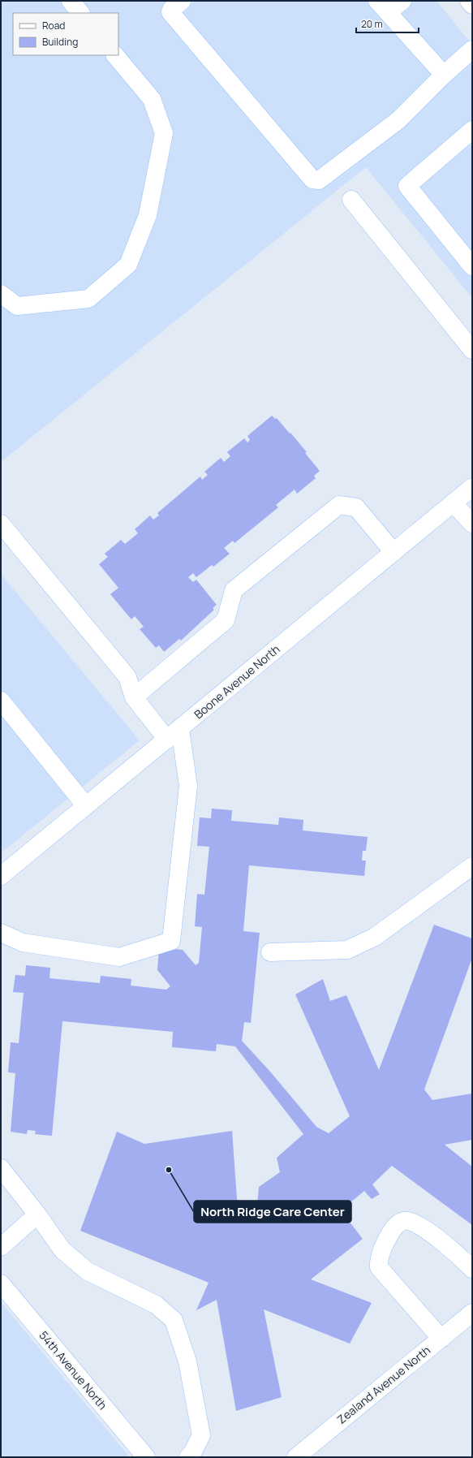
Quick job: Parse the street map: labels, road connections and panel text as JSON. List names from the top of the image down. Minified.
{"streets":{"street":["Boone Avenue North","54th Avenue North","Zealand Avenue North"]},"places":["North Ridge Care Center"],"legend":["Road","Building"],"scale_bar":"20 m"}
